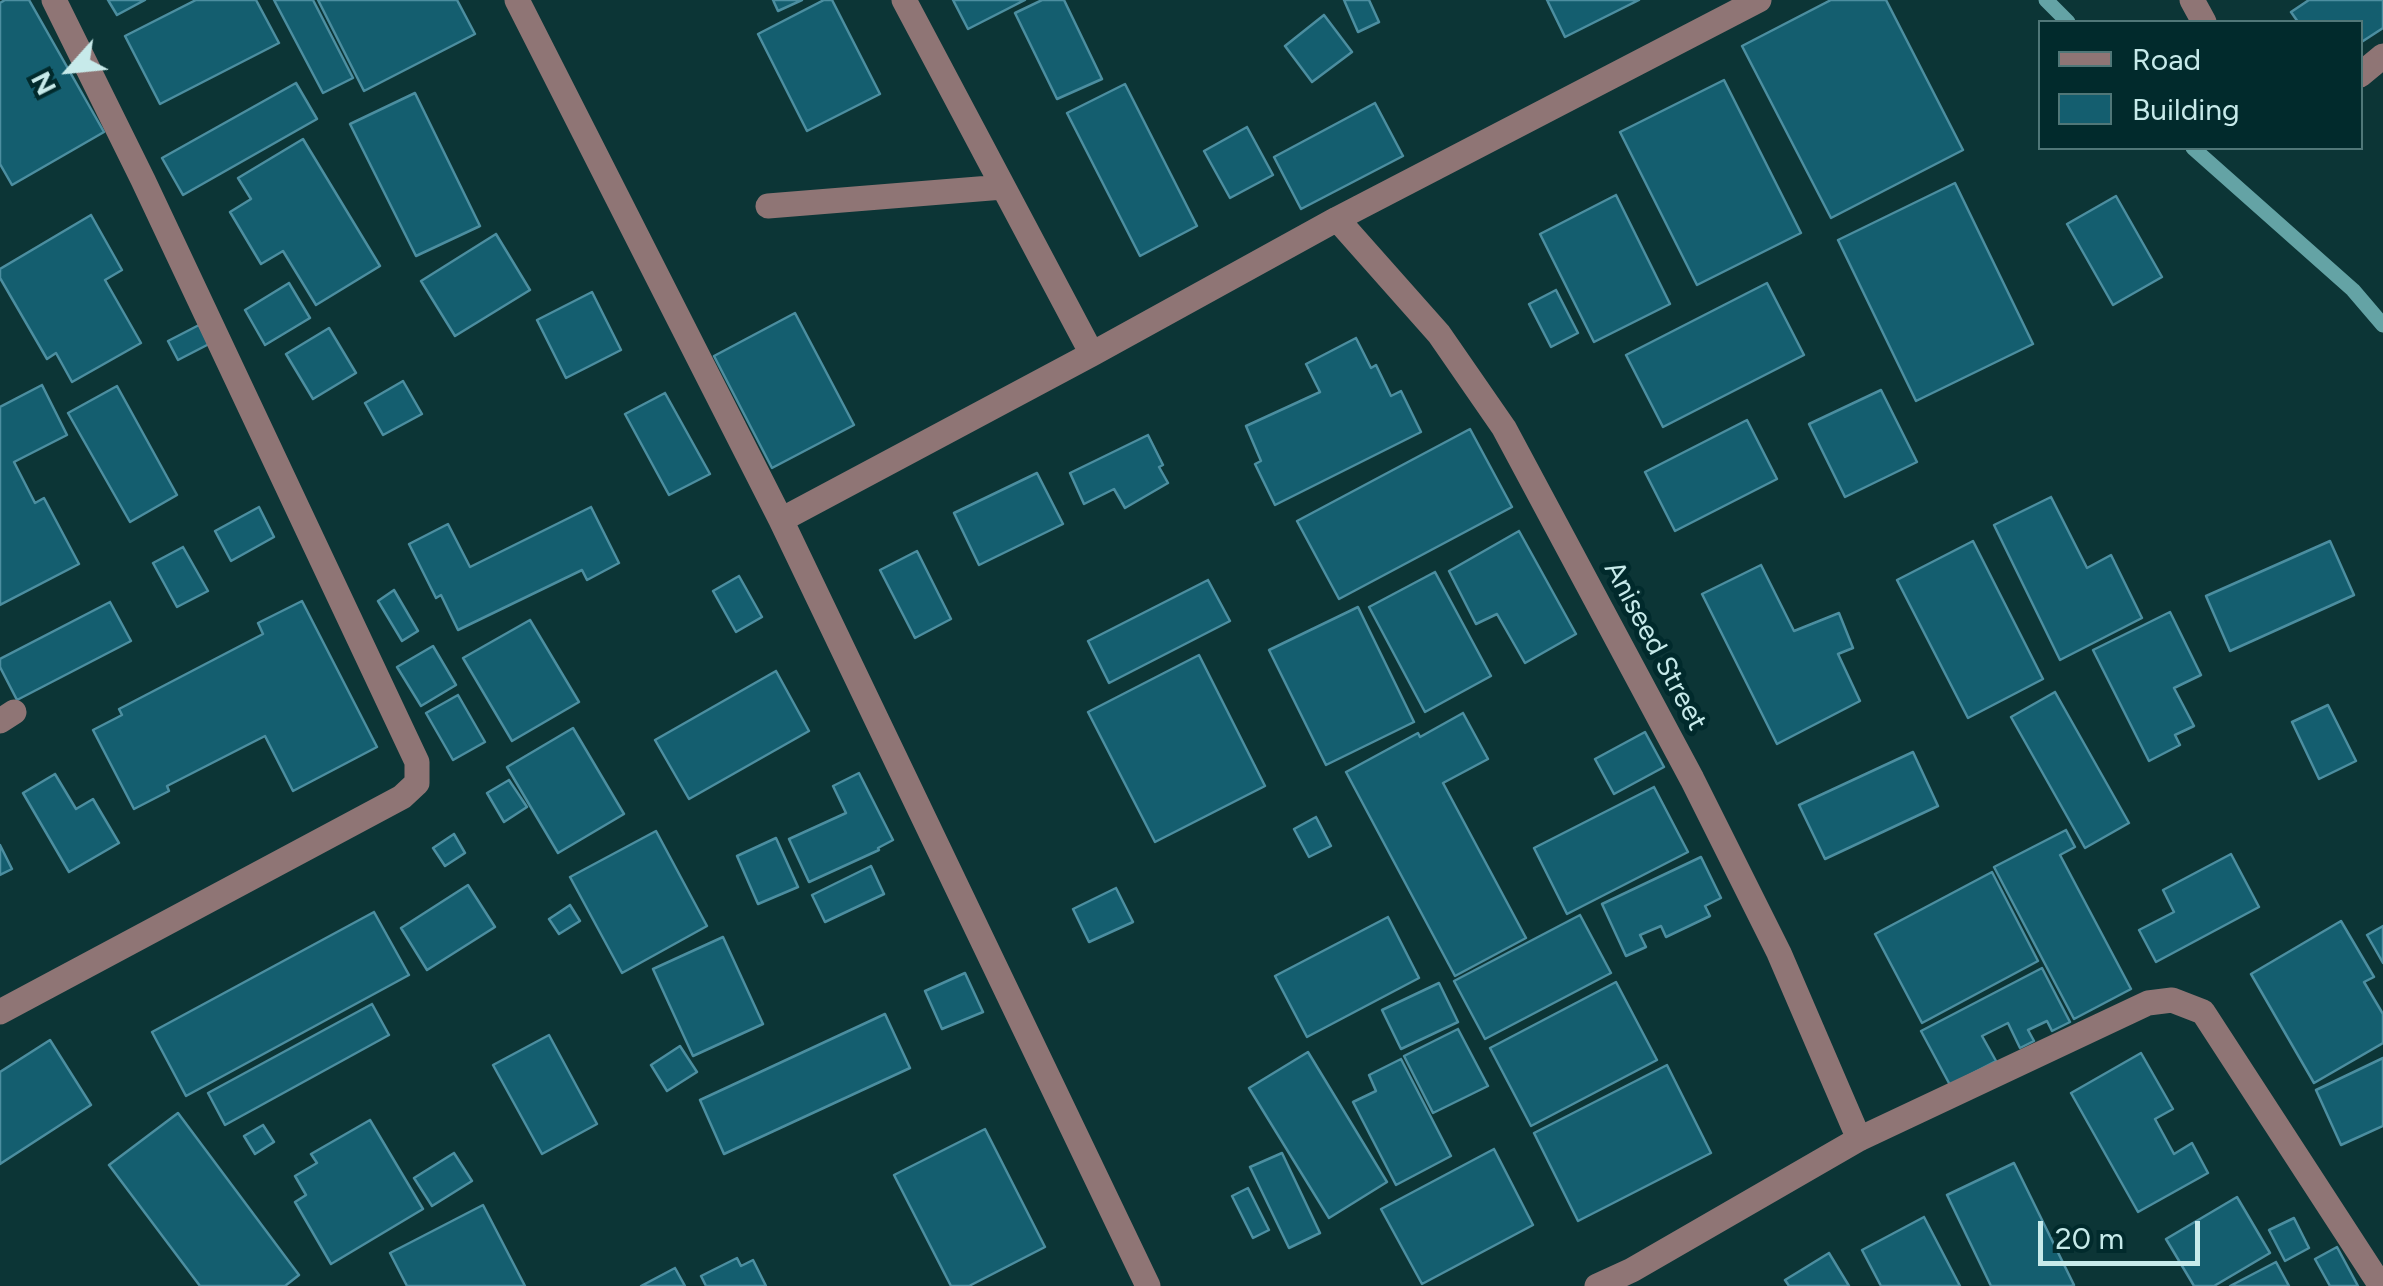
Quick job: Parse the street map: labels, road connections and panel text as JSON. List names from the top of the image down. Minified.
{"streets":{"street":["Aniseed Street"]},"legend":["Road","Building"],"scale_bar":"20 m","north":"bottom left"}
